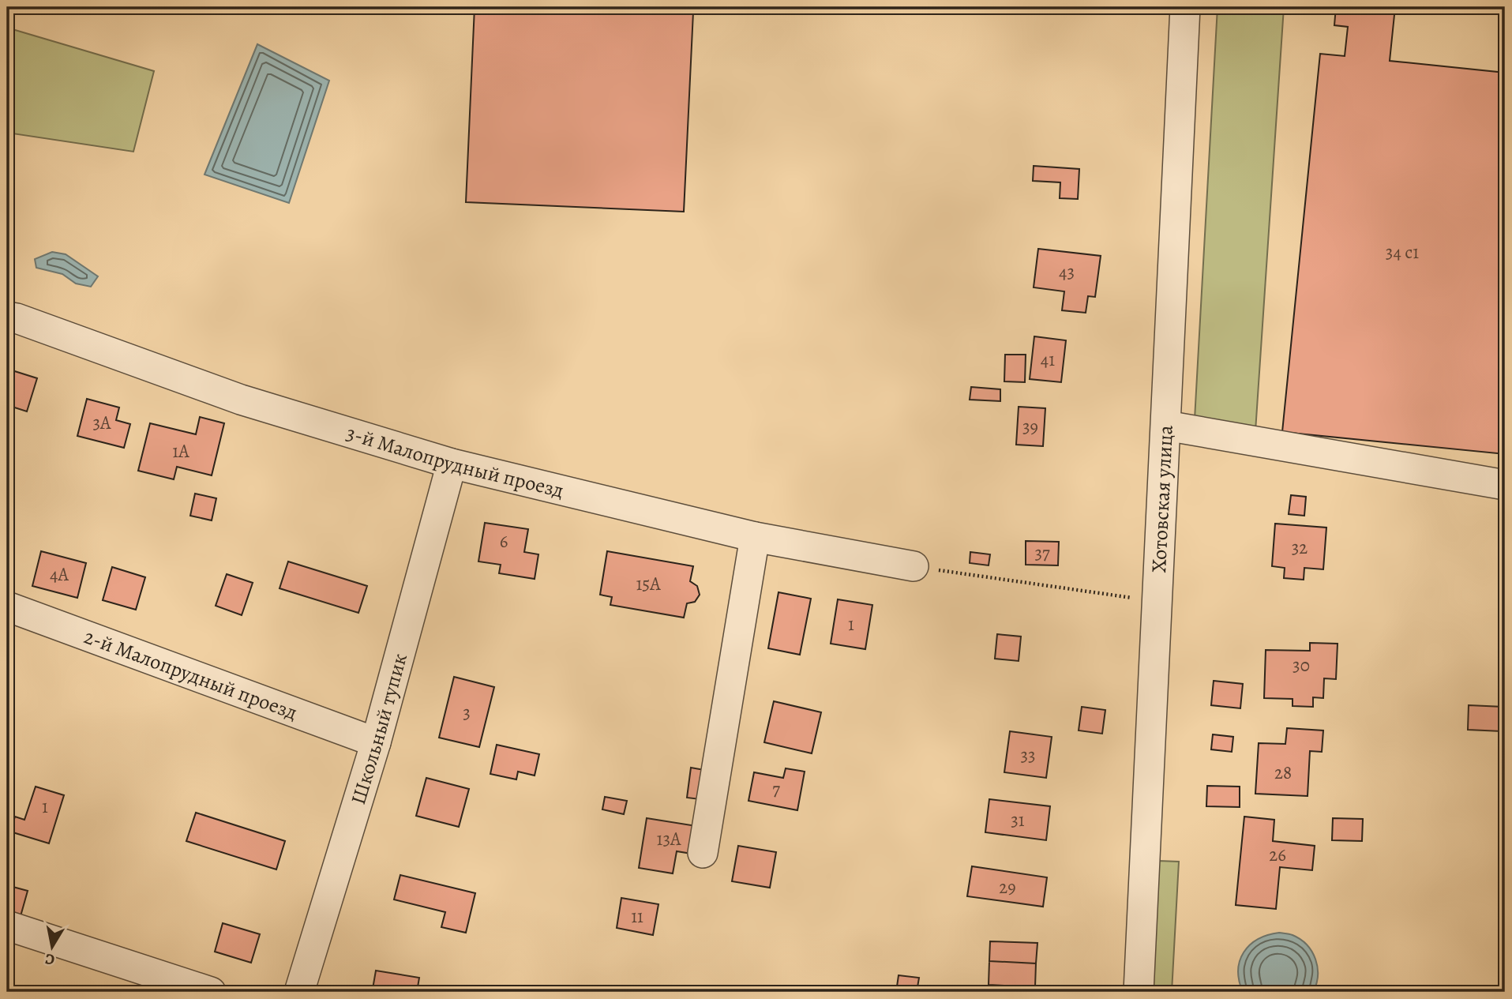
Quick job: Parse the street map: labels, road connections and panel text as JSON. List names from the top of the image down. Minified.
{"streets":{"street":["3-й Малопрудный проезд","Хотовская улица","2-й Малопрудный проезд","Школьный тупик"]},"crossings":[["3-й Малопрудный проезд","Школьный тупик"],["2-й Малопрудный проезд","Школьный тупик"]],"house_numbers":["34 с1","43","41","3А","39","1А","6","32","37","4А","15А","1","30","3","33","28","7","1","31","13А","26","29","11"],"north":"bottom"}
